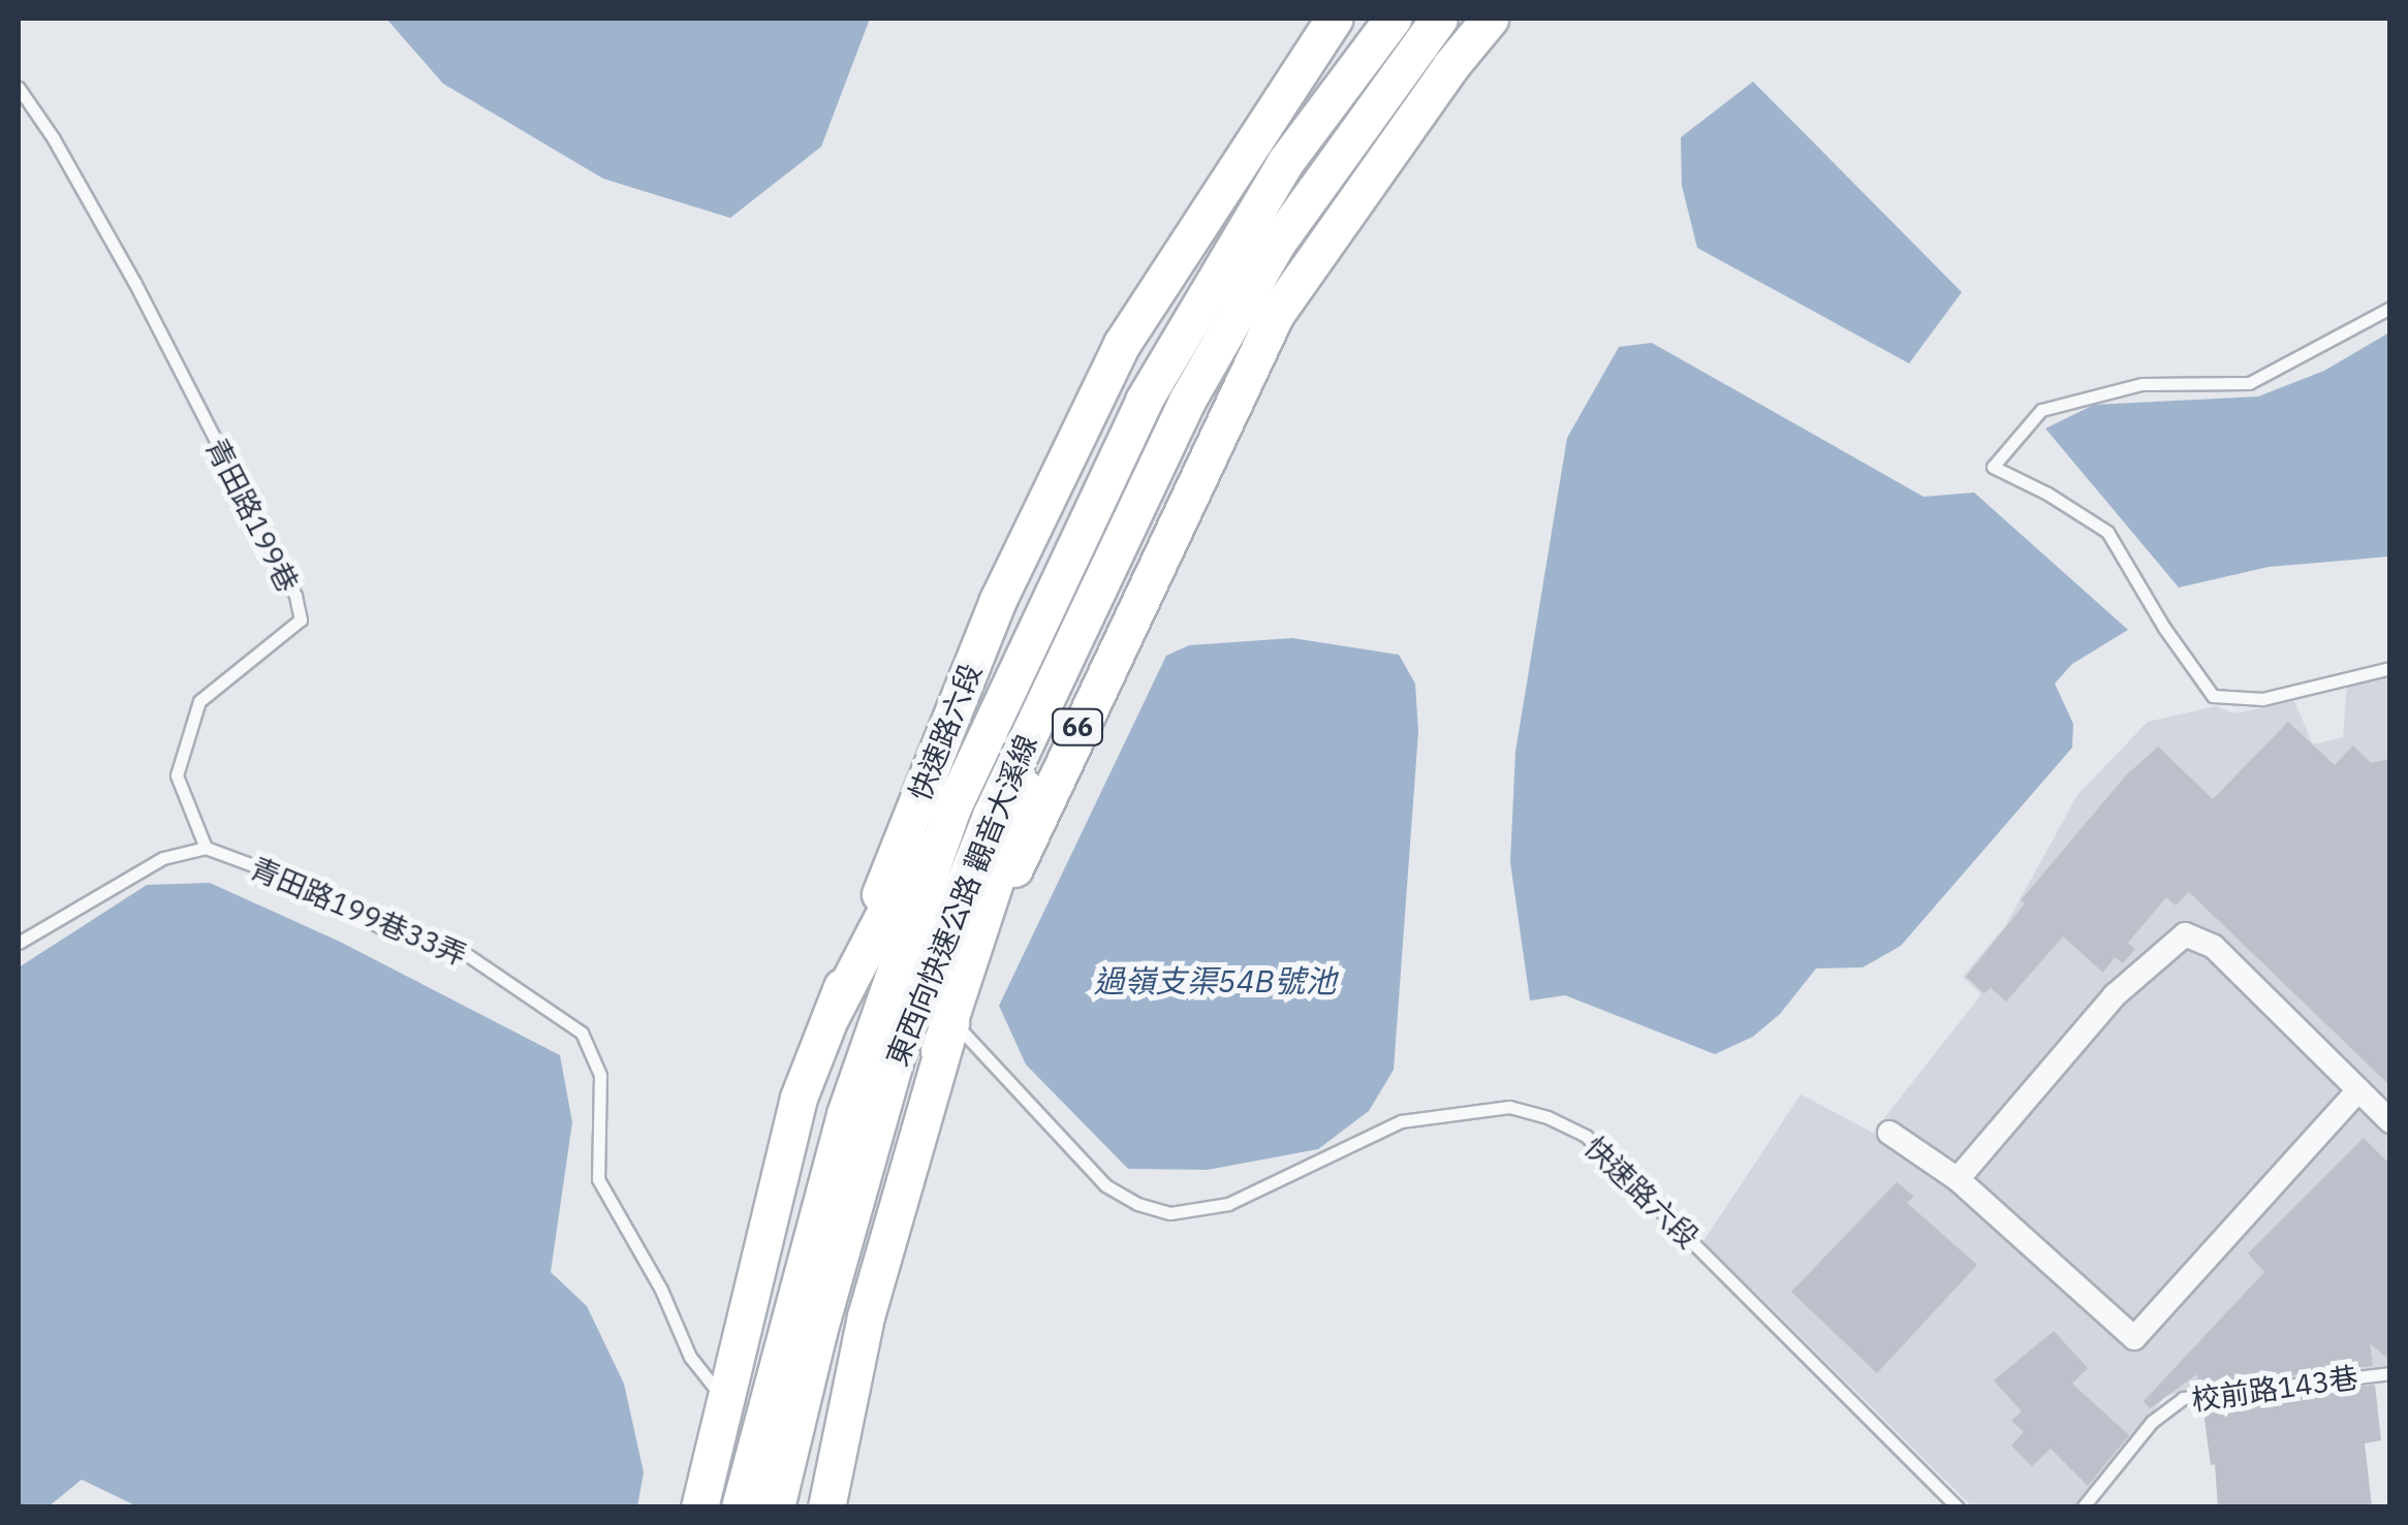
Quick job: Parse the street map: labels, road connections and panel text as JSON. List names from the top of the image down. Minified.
{"streets":{"main road":["66","快速路六段","東西向快速公路 觀音大溪線"],"lane":["青田路199巷","青田路199巷33弄","校前路143巷"]},"crossings":[["青田路199巷","青田路199巷33弄"],["66","快速路六段"],["快速路六段","青田路199巷33弄"]],"water":["過嶺支渠54B號池"]}
